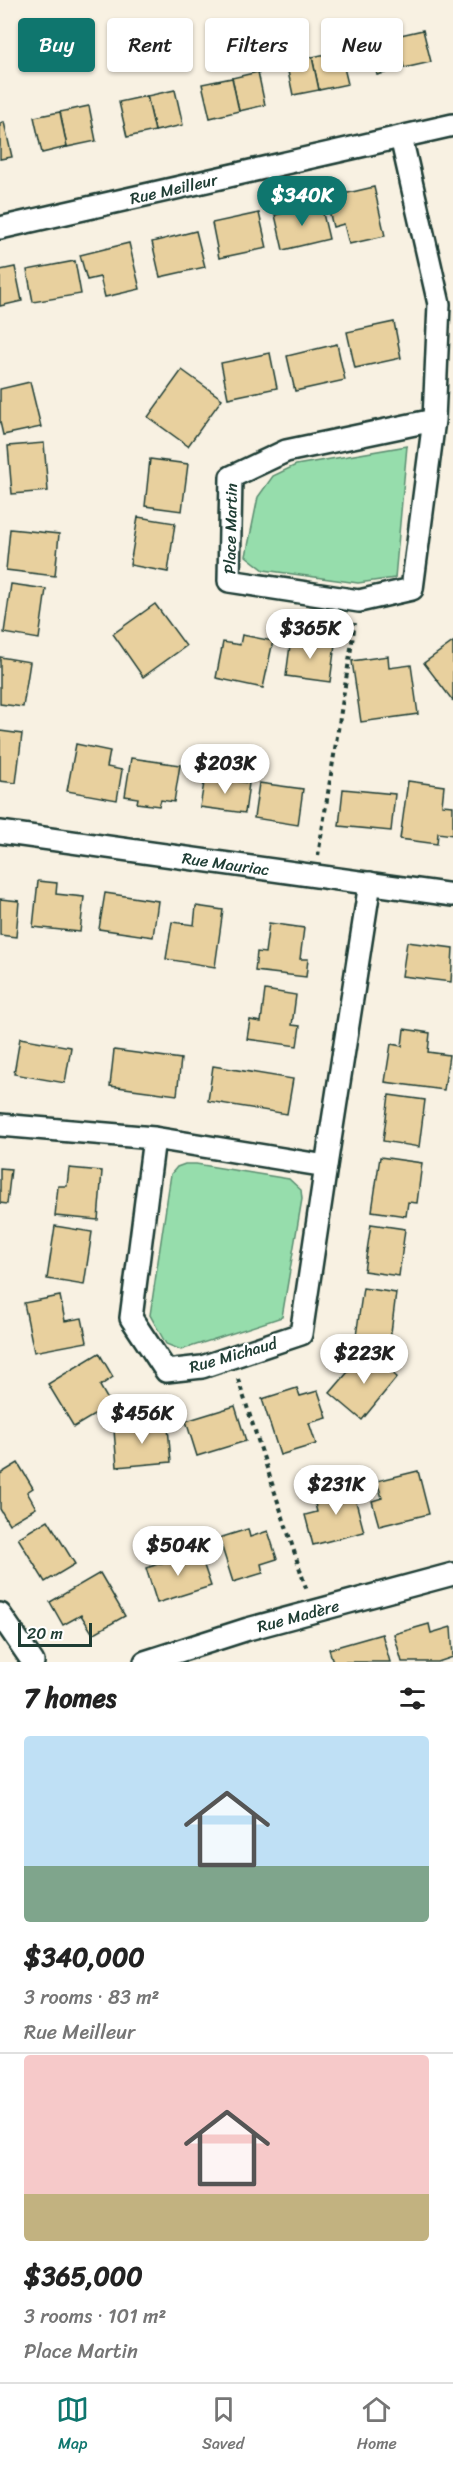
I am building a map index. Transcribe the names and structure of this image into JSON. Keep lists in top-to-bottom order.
{
  "streets": {
    "street": [
      "Rue Meilleur",
      "Place Martin",
      "Rue Mauriac",
      "Rue Michaud",
      "Rue Madère"
    ]
  },
  "crossings": [
    ["Rue Meilleur", "Place Martin"],
    ["Rue Mauriac", "Rue Michaud"]
  ],
  "scale_bar": "20 m",
  "page": {
    "chip": [
      "Buy",
      "Rent",
      "Filters",
      "New"
    ],
    "price": [
      "$340K",
      "$365K",
      "$203K",
      "$223K",
      "$456K",
      "$231K",
      "$504K"
    ],
    "scale": "20 m",
    "heading": "7 homes",
    "list": [
      {
        "name": "$340,000",
        "note": "3 rooms · 83 m² · Rue Meilleur"
      },
      {
        "name": "$365,000",
        "note": "3 rooms · 101 m² · Place Martin"
      }
    ],
    "tabs": ["Map", "Saved", "Home"]
  }
}
